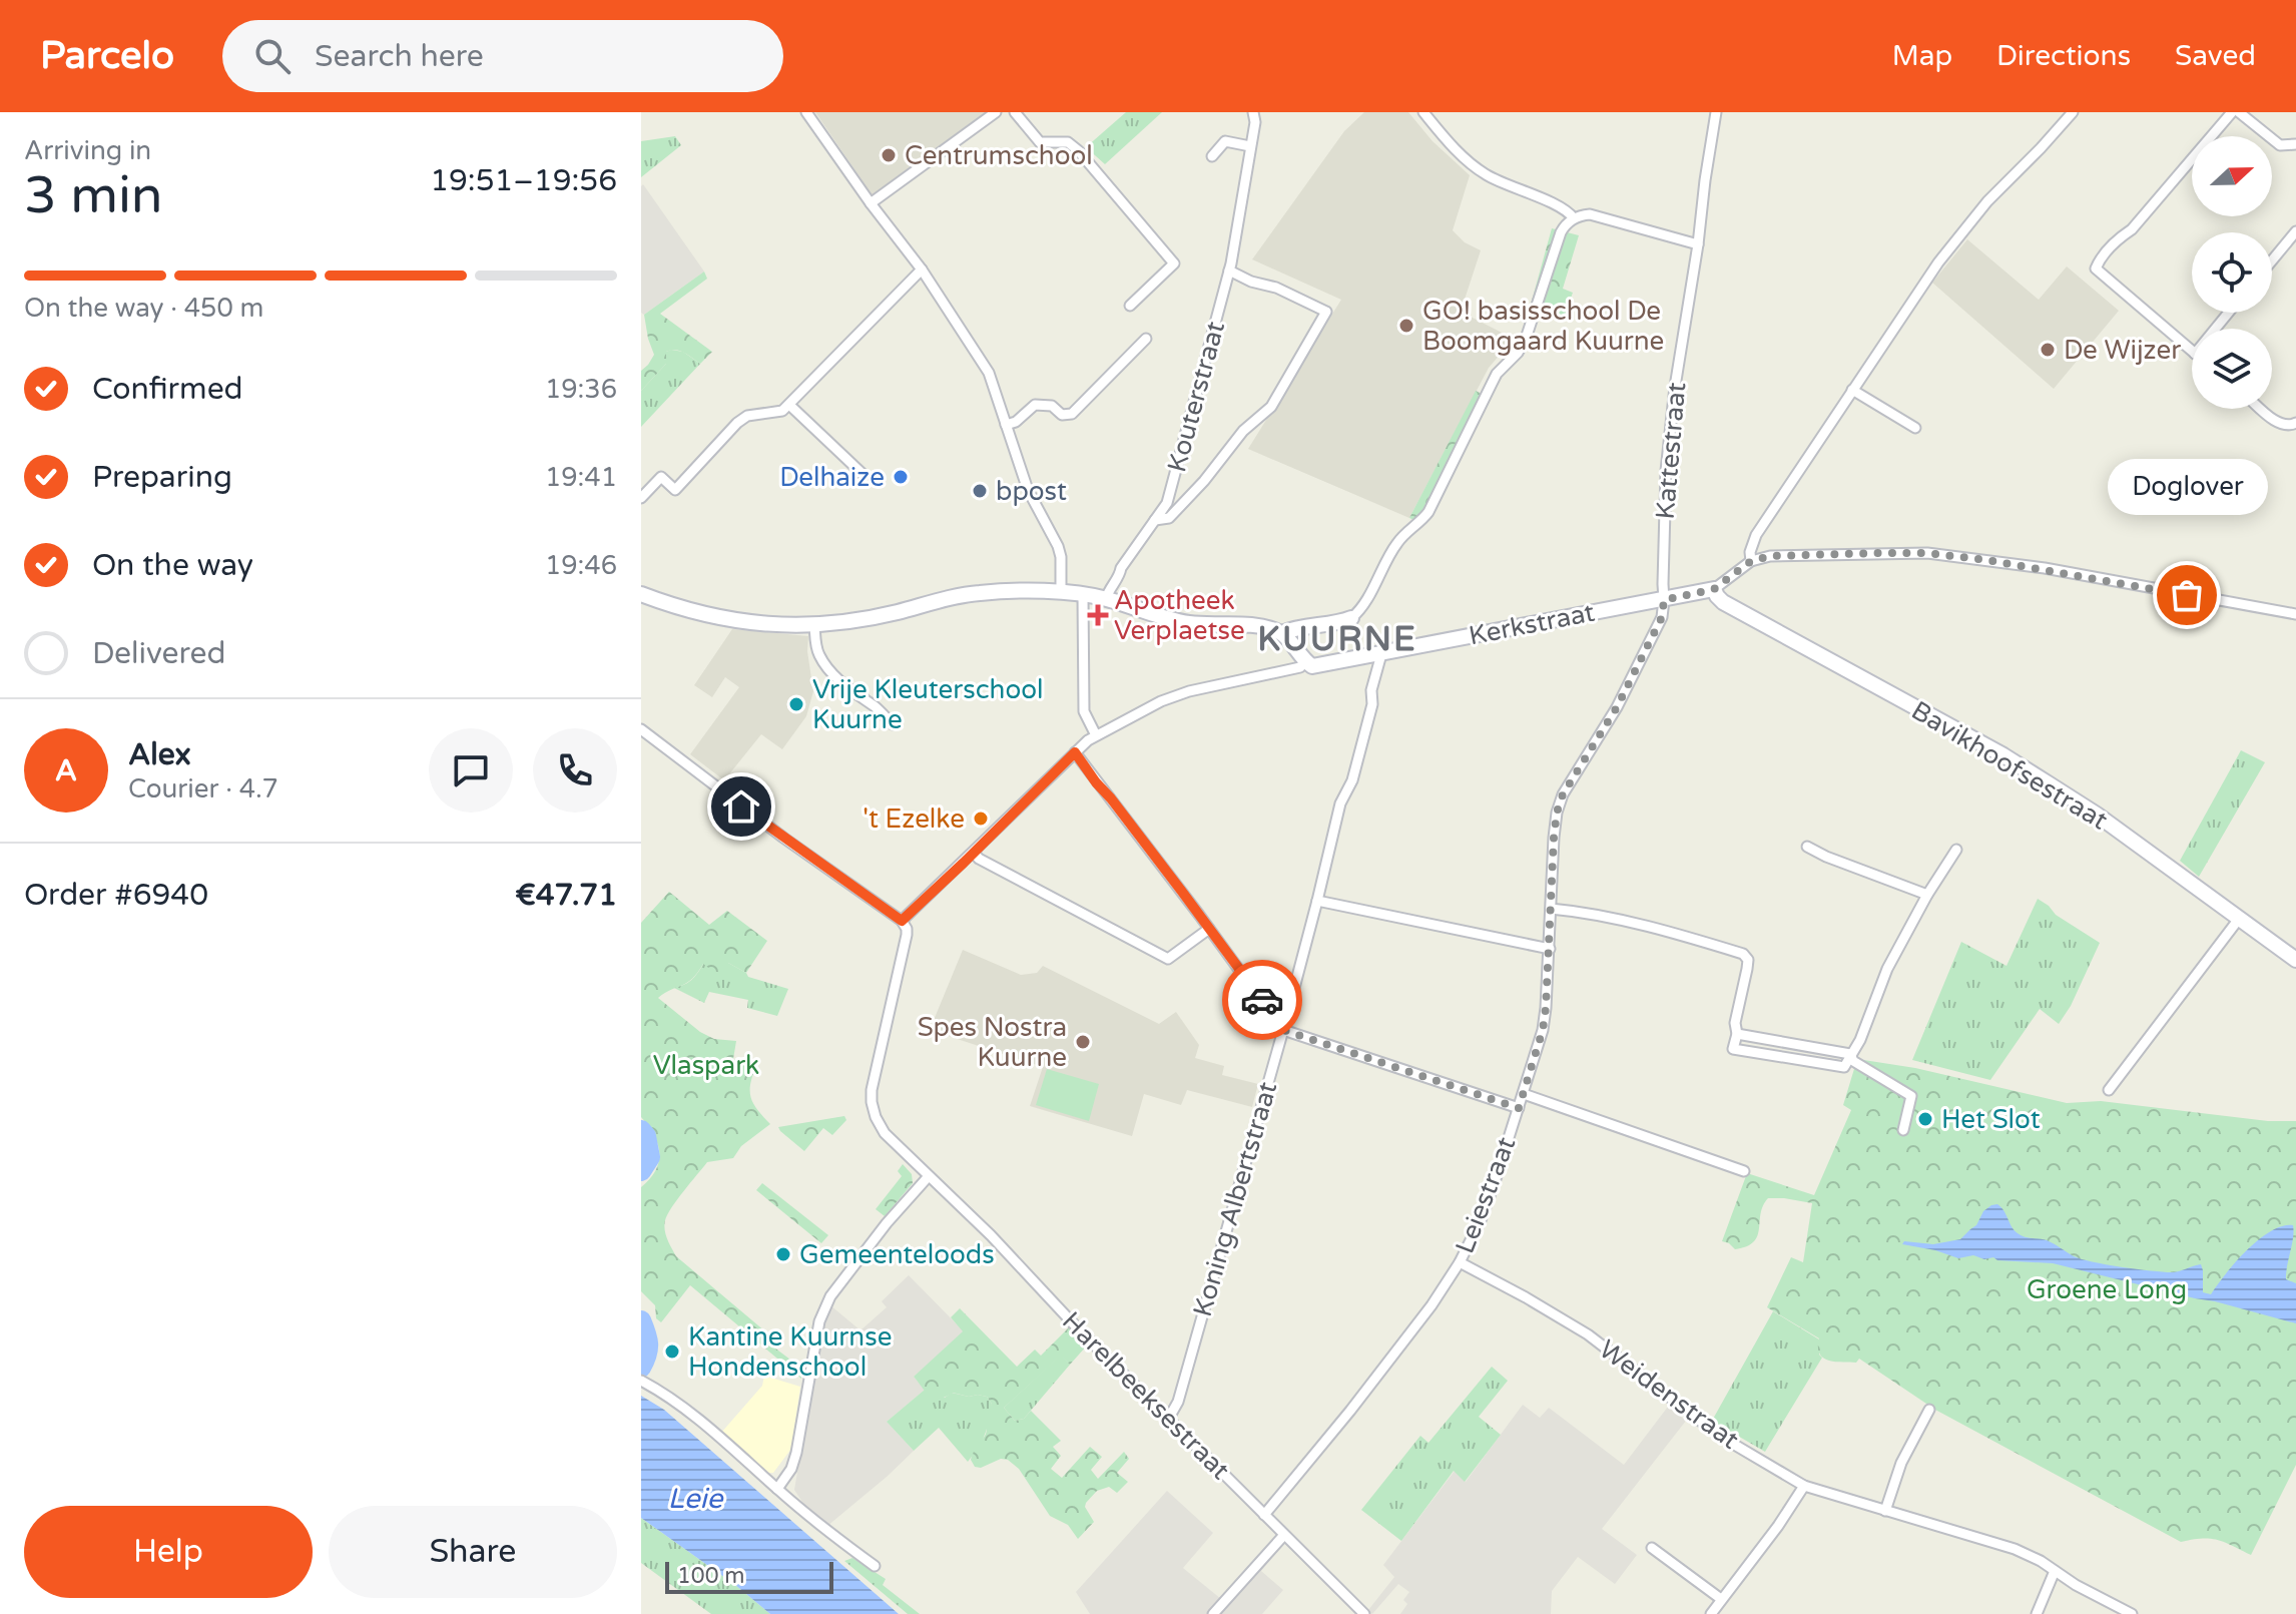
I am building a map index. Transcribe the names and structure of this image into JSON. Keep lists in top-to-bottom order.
{
  "streets": {
    "street": [
      "Kouterstraat",
      "Kattestraat",
      "Kerkstraat",
      "Bavikhoofsestraat",
      "Leiestraat",
      "Koning Albertstraat",
      "Weidenstraat",
      "Harelbeeksestraat"
    ]
  },
  "crossings": [
    ["Kattestraat", "Kerkstraat"],
    ["Kattestraat", "Leiestraat"],
    ["Kerkstraat", "Bavikhoofsestraat"],
    ["Kerkstraat", "Leiestraat"],
    ["Kerkstraat", "Koning Albertstraat"],
    ["Kerkstraat", "Harelbeeksestraat"],
    ["Leiestraat", "Weidenstraat"],
    ["Leiestraat", "Harelbeeksestraat"],
    ["Koning Albertstraat", "Harelbeeksestraat"]
  ],
  "districts": ["KUURNE"],
  "water": ["Leie"],
  "parks": ["Vlaspark", "Groene Long"],
  "places": {
    "other": [
      "Centrumschool",
      "GO! basisschool De Boomgaard Kuurne",
      "De Wijzer",
      "Delhaize",
      "bpost",
      "Doglover",
      "Vrije Kleuterschool Kuurne",
      "'t Ezelke",
      "Spes Nostra Kuurne",
      "Het Slot",
      "Gemeenteloods",
      "Kantine Kuurnse Hondenschool"
    ],
    "health": ["Apotheek Verplaetse"]
  },
  "scale_bar": "100 m",
  "north": "right",
  "page": {
    "header": "Parcelo",
    "search": "Search here",
    "nav": ["Map", "Directions", "Saved"],
    "heading": ["3 min", "Arriving in", "19:51–19:56"],
    "panel": [
      "Alex",
      "Courier · 4.7",
      "Order #6940",
      "€47.71"
    ],
    "bar": "On the way · 450 m",
    "list": [
      ["Confirmed", "19:36"],
      ["Preparing", "19:41"],
      ["On the way", "19:46"],
      "Delivered"
    ],
    "bubble": "Doglover",
    "round": "A",
    "buttons": ["Help", "Share"],
    "scale": "100 m"
  }
}
